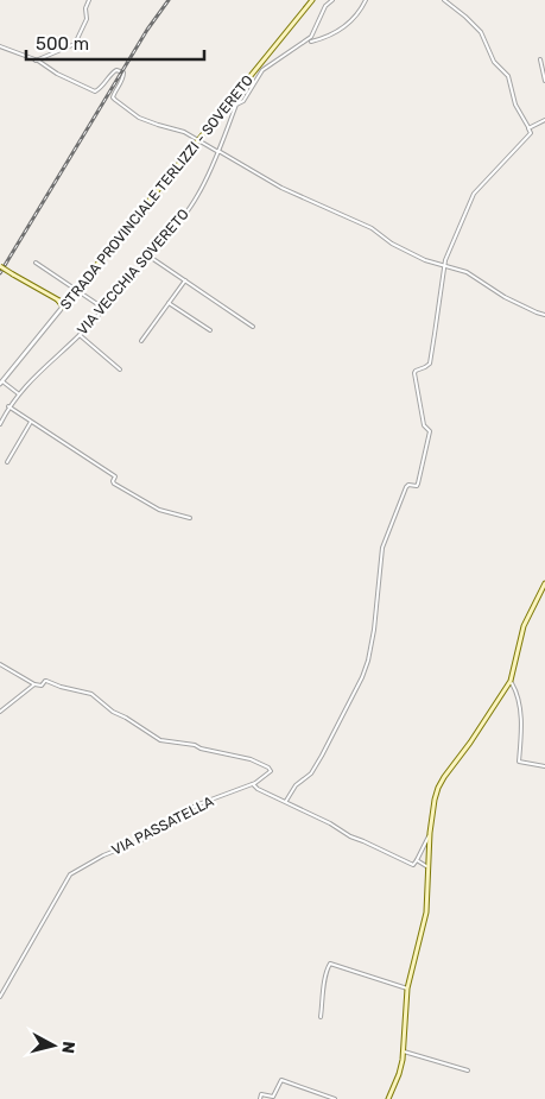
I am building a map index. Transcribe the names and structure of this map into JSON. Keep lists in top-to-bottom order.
{
  "streets": {
    "main road": ["STRADA PROVINCIALE TERLIZZI - SOVERETO"],
    "street": ["VIA VECCHIA SOVERETO", "VIA PASSATELLA"]
  },
  "scale_bar": "500 m",
  "north": "right"
}
